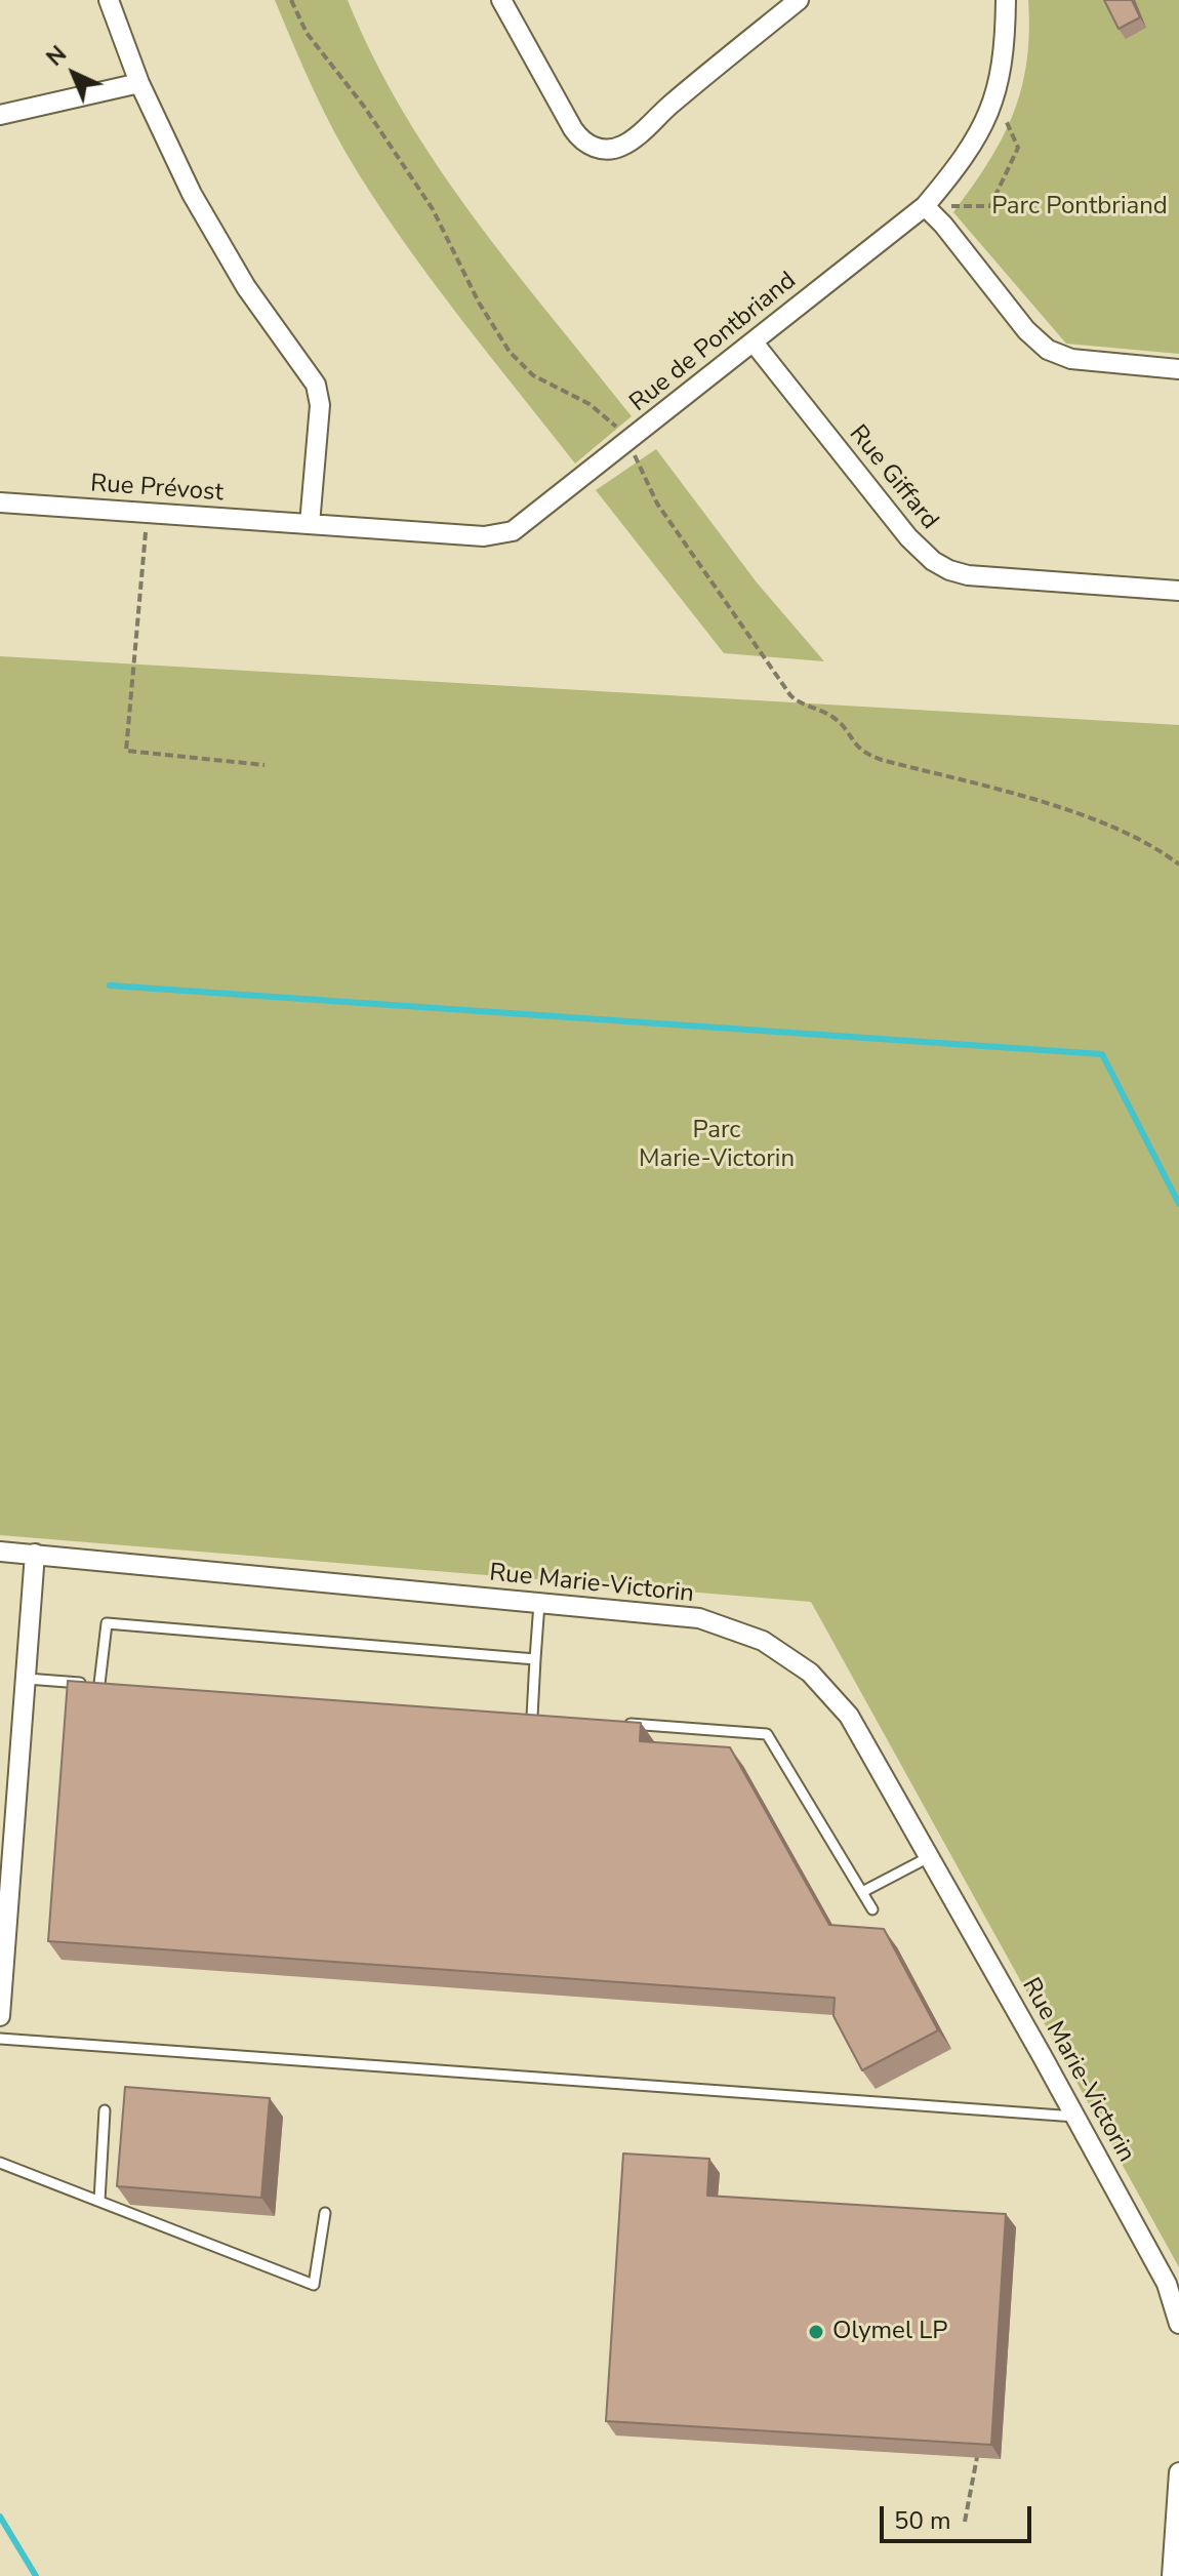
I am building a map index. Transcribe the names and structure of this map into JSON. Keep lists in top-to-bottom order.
{
  "streets": {
    "street": [
      "Rue de Pontbriand",
      "Rue Giffard",
      "Rue Prévost",
      "Rue Marie-Victorin"
    ]
  },
  "crossings": [
    ["Rue de Pontbriand", "Rue Giffard"],
    ["Rue de Pontbriand", "Rue Prévost"]
  ],
  "parks": ["Parc Pontbriand", "Parc Marie-Victorin"],
  "places": ["Olymel LP"],
  "scale_bar": "50 m",
  "north": "top left"
}
